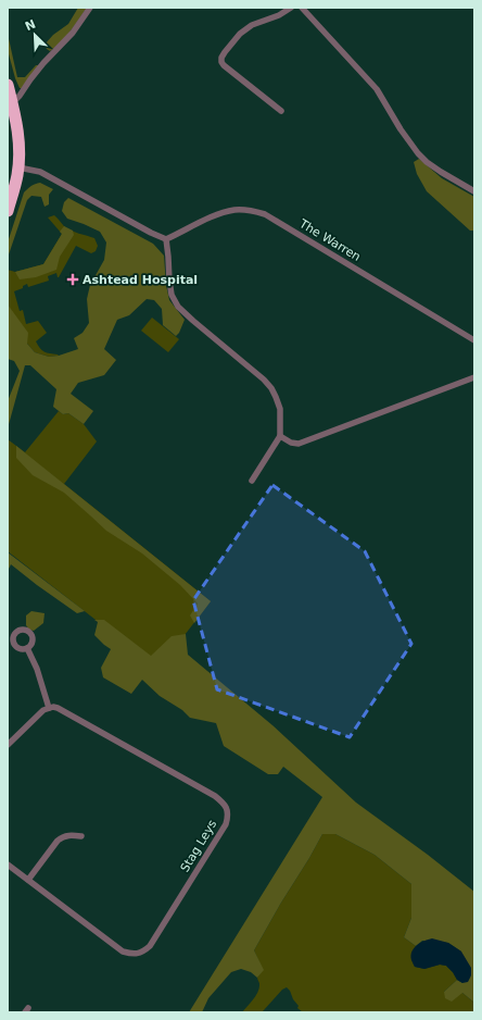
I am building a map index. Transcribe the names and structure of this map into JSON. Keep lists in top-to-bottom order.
{
  "streets": {
    "street": ["The Warren", "Stag Leys"]
  },
  "places": {
    "health": ["Ashtead Hospital"]
  },
  "north": "top left"
}
